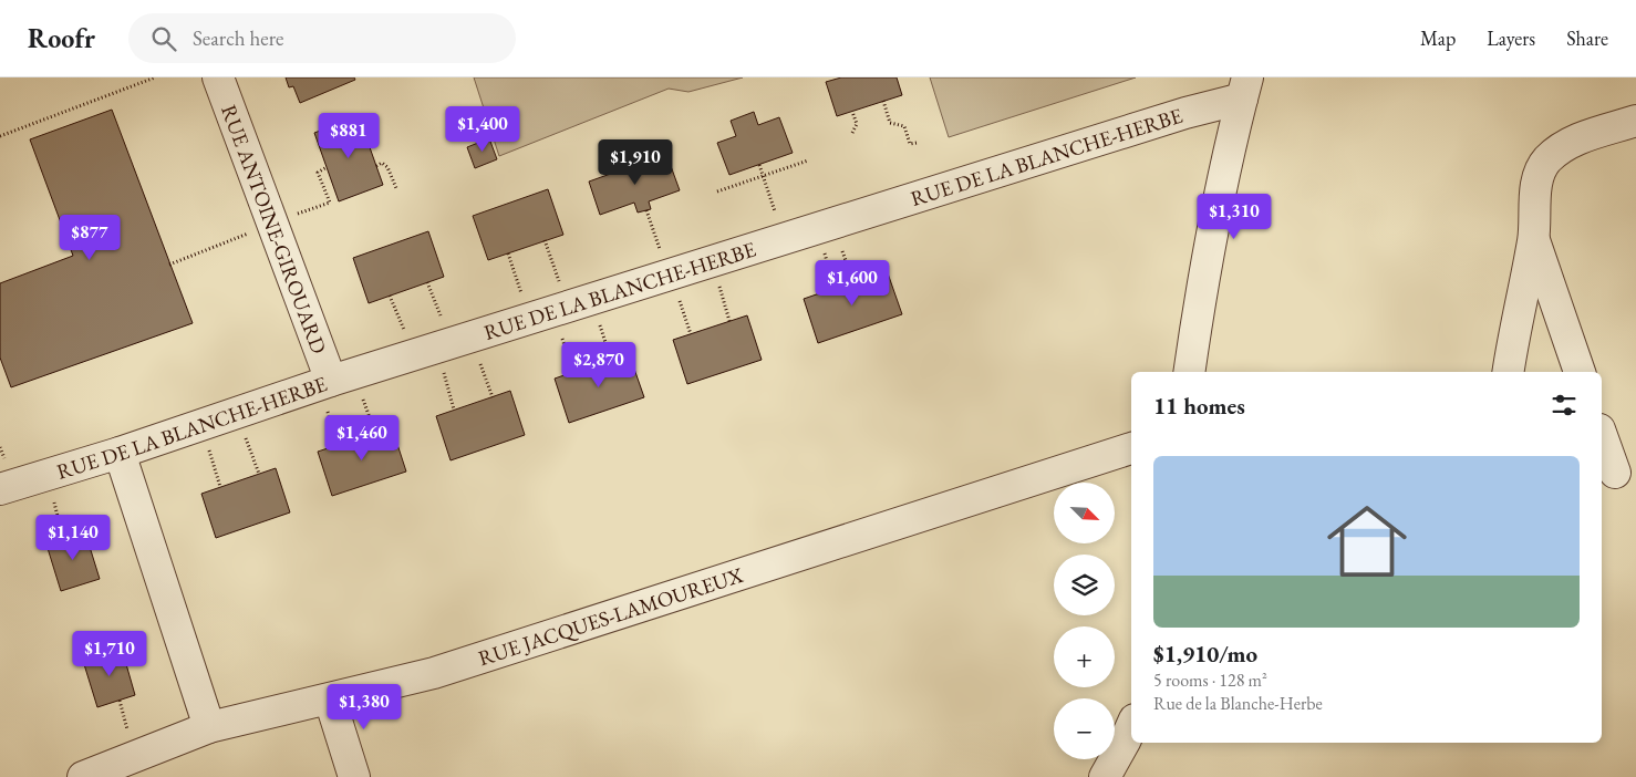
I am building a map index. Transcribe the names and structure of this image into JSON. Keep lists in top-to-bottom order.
{
  "streets": {
    "street": ["RUE DE LA BLANCHE-HERBE", "RUE ANTOINE-GIROUARD", "RUE JACQUES-LAMOUREUX"]
  },
  "crossings": [
    ["RUE DE LA BLANCHE-HERBE", "RUE ANTOINE-GIROUARD"]
  ],
  "north": "bottom right",
  "page": {
    "header": "Roofr",
    "search": "Search here",
    "nav": ["Map", "Layers", "Share"],
    "price": [
      "$1,400",
      "$881",
      "$1,910",
      "$1,310",
      "$877",
      "$1,600",
      "$2,870",
      "$1,460",
      "$1,140",
      "$1,710",
      "$1,380"
    ],
    "heading": "11 homes",
    "list": [
      {
        "name": "$1,910/mo",
        "note": "5 rooms · 128 m² · Rue de la Blanche-Herbe"
      }
    ],
    "map_buttons": ["+", "−"]
  }
}
